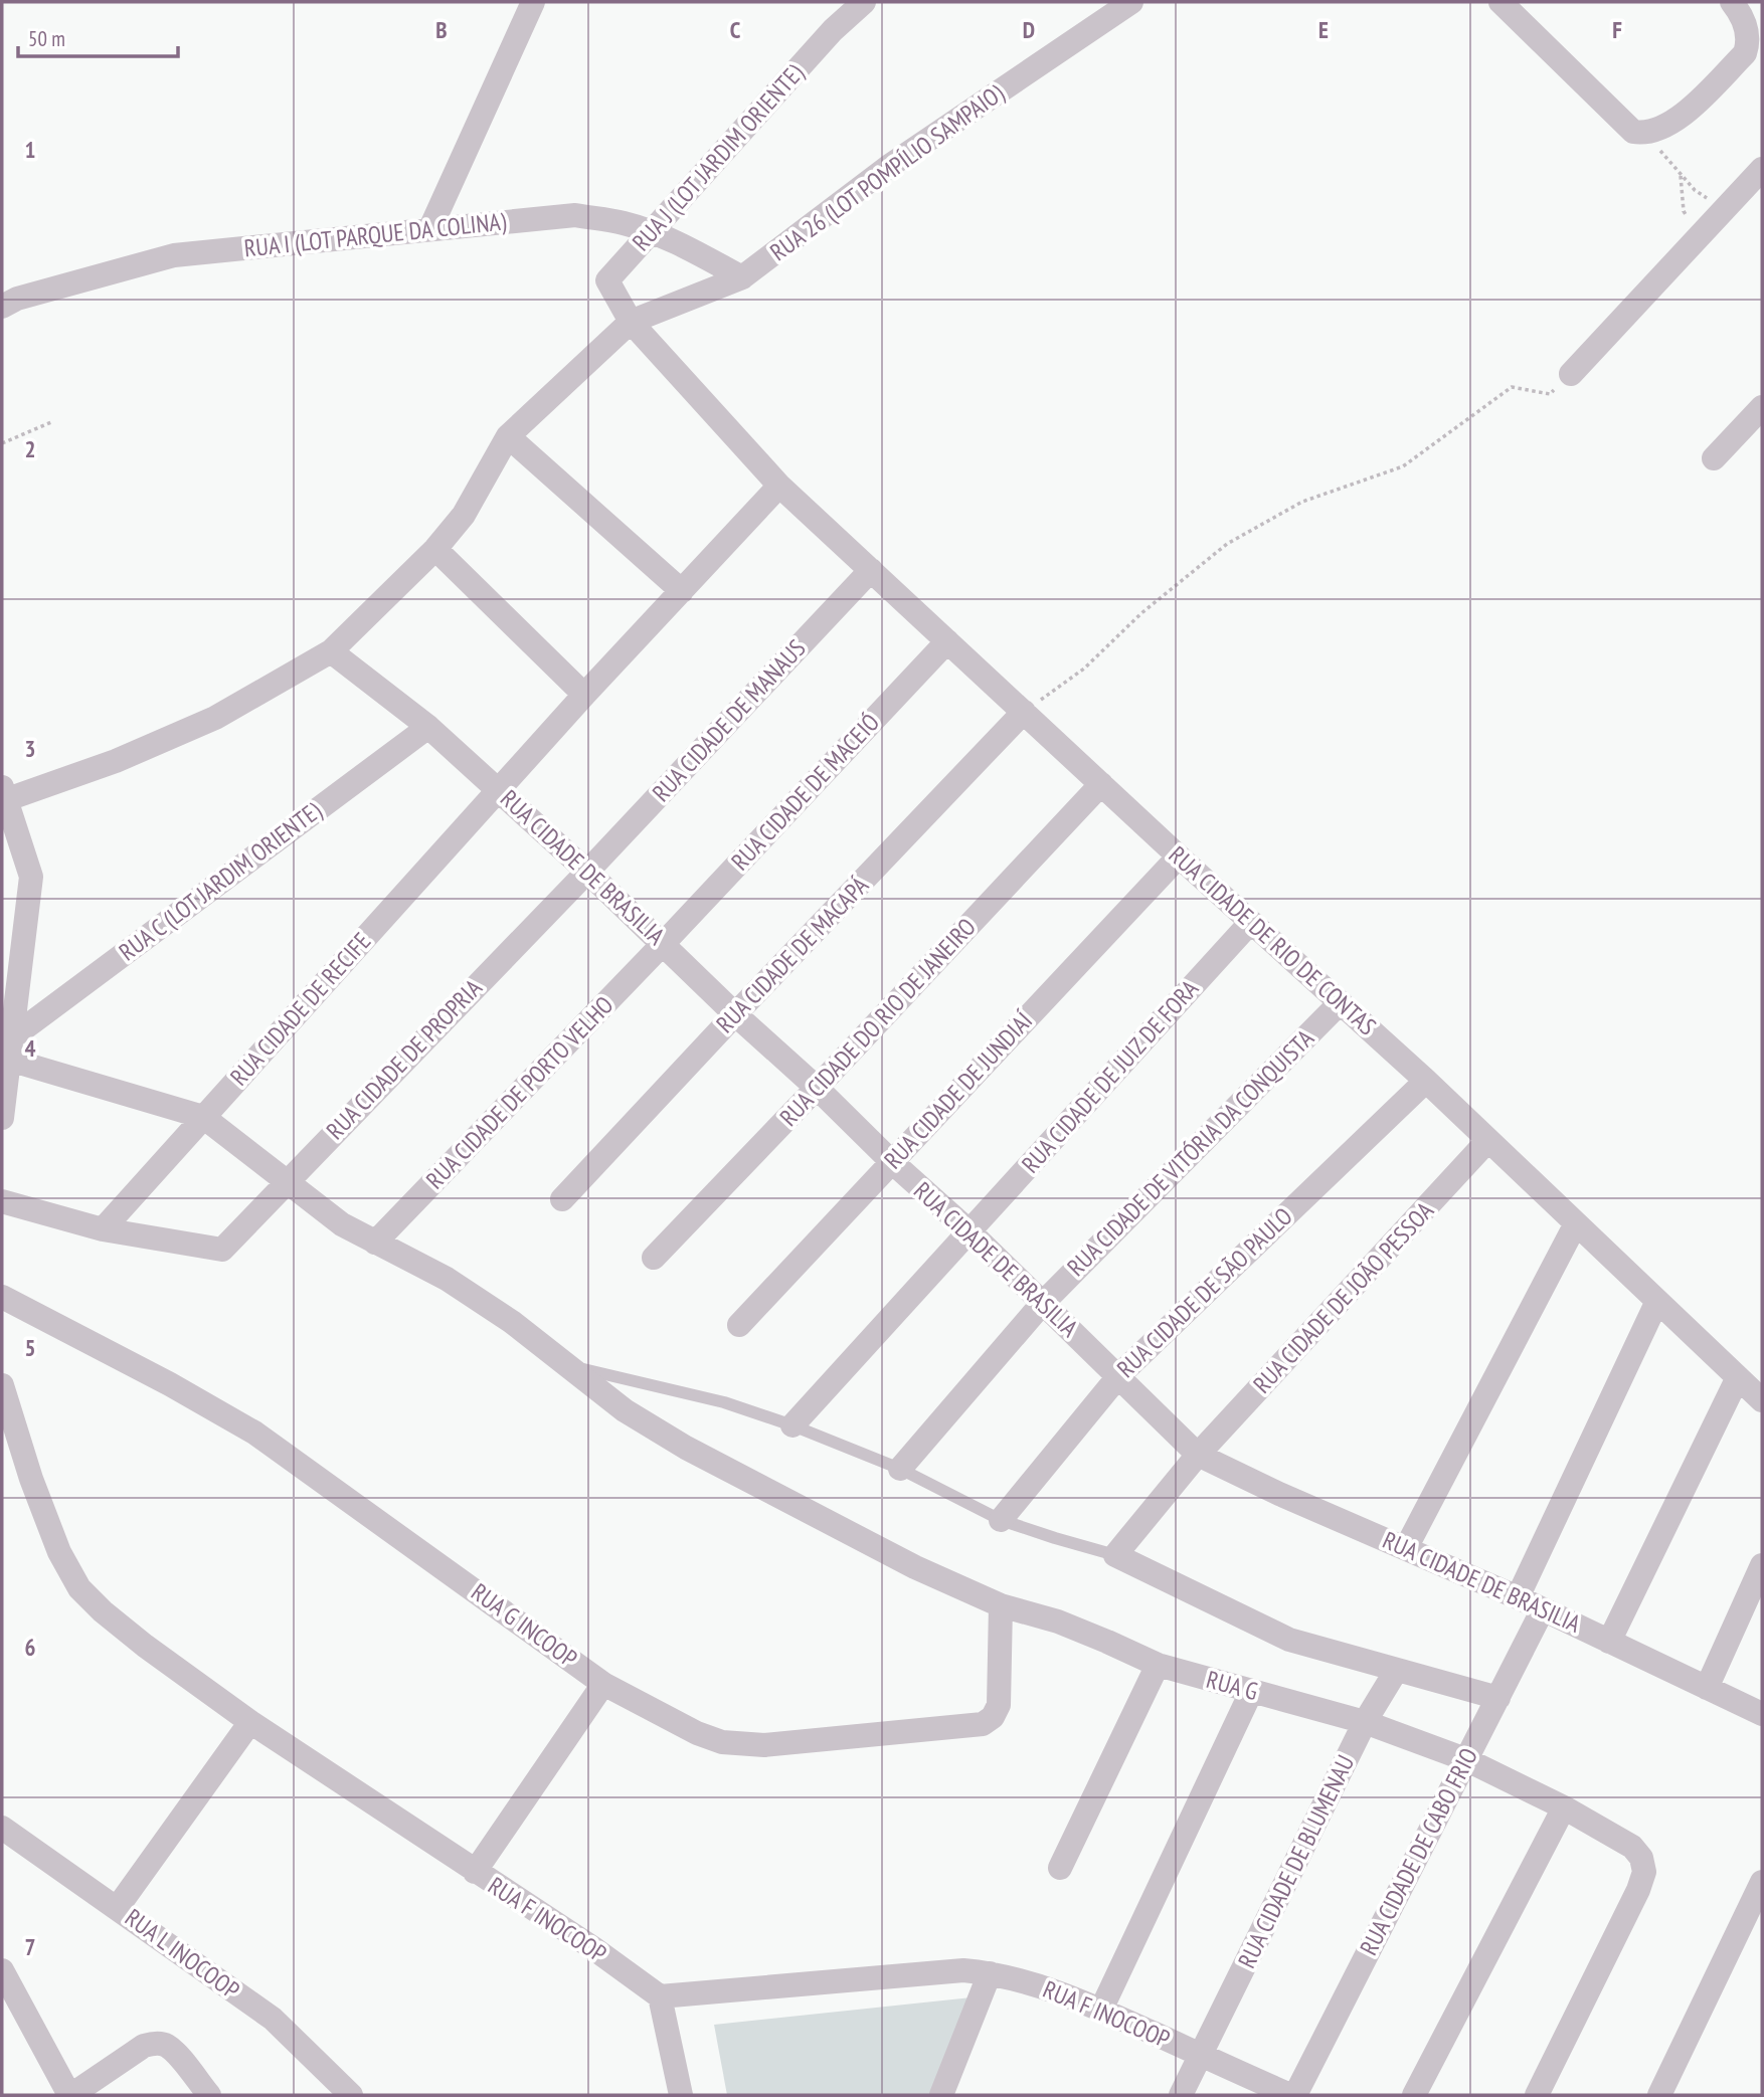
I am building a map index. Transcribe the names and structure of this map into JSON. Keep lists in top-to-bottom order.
{
  "streets": {
    "street": [
      "RUA J (LOT JARDIM ORIENTE)",
      "RUA 26 (LOT POMPÍLIO SAMPAIO)",
      "RUA I (LOT PARQUE DA COLINA)",
      "RUA CIDADE DE MANAUS",
      "RUA CIDADE DE MACEIÓ",
      "RUA CIDADE DE BRASILIA",
      "RUA C (LOT JARDIM ORIENTE)",
      "RUA CIDADE DE RIO DE CONTAS",
      "RUA CIDADE DE MACAPÁ",
      "RUA CIDADE DE RECIFE",
      "RUA CIDADE DO RIO DE JANEIRO",
      "RUA CIDADE DE PROPRIA",
      "RUA CIDADE DE JUIZ DE FORA",
      "RUA CIDADE DE JUNDIAÍ",
      "RUA CIDADE DE PORTO VELHO",
      "RUA CIDADE DE VITÓRIA DA CONQUISTA",
      "RUA CIDADE DE SÃO PAULO",
      "RUA CIDADE DE JOÃO PESSOA",
      "RUA G INCOOP",
      "RUA G",
      "RUA CIDADE DE CABO FRIO",
      "RUA CIDADE DE BLUMENAU",
      "RUA F INOCOOP",
      "RUA L INOCOOP"
    ]
  },
  "crossings": [
    ["RUA J (LOT JARDIM ORIENTE)", "RUA 26 (LOT POMPÍLIO SAMPAIO)"],
    ["RUA J (LOT JARDIM ORIENTE)", "RUA I (LOT PARQUE DA COLINA)"],
    ["RUA J (LOT JARDIM ORIENTE)", "RUA CIDADE DE RIO DE CONTAS"],
    ["RUA 26 (LOT POMPÍLIO SAMPAIO)", "RUA I (LOT PARQUE DA COLINA)"],
    ["RUA 26 (LOT POMPÍLIO SAMPAIO)", "RUA CIDADE DE RIO DE CONTAS"],
    ["RUA CIDADE DE MANAUS", "RUA CIDADE DE BRASILIA"],
    ["RUA CIDADE DE MANAUS", "RUA CIDADE DE RIO DE CONTAS"],
    ["RUA CIDADE DE MANAUS", "RUA CIDADE DE PROPRIA"],
    ["RUA CIDADE DE MACEIÓ", "RUA CIDADE DE BRASILIA"],
    ["RUA CIDADE DE MACEIÓ", "RUA CIDADE DE RIO DE CONTAS"],
    ["RUA CIDADE DE MACEIÓ", "RUA CIDADE DE PORTO VELHO"],
    ["RUA CIDADE DE BRASILIA", "RUA C (LOT JARDIM ORIENTE)"],
    ["RUA CIDADE DE BRASILIA", "RUA CIDADE DE MACAPÁ"],
    ["RUA CIDADE DE BRASILIA", "RUA CIDADE DE RECIFE"],
    ["RUA CIDADE DE BRASILIA", "RUA CIDADE DO RIO DE JANEIRO"],
    ["RUA CIDADE DE BRASILIA", "RUA CIDADE DE PROPRIA"],
    ["RUA CIDADE DE BRASILIA", "RUA CIDADE DE JUIZ DE FORA"],
    ["RUA CIDADE DE BRASILIA", "RUA CIDADE DE JUNDIAÍ"],
    ["RUA CIDADE DE BRASILIA", "RUA CIDADE DE PORTO VELHO"],
    ["RUA CIDADE DE BRASILIA", "RUA CIDADE DE VITÓRIA DA CONQUISTA"],
    ["RUA CIDADE DE BRASILIA", "RUA CIDADE DE SÃO PAULO"],
    ["RUA CIDADE DE BRASILIA", "RUA CIDADE DE JOÃO PESSOA"],
    ["RUA CIDADE DE BRASILIA", "RUA CIDADE DE CABO FRIO"],
    ["RUA CIDADE DE RIO DE CONTAS", "RUA CIDADE DE MACAPÁ"],
    ["RUA CIDADE DE RIO DE CONTAS", "RUA CIDADE DE RECIFE"],
    ["RUA CIDADE DE RIO DE CONTAS", "RUA CIDADE DO RIO DE JANEIRO"],
    ["RUA CIDADE DE RIO DE CONTAS", "RUA CIDADE DE JUIZ DE FORA"],
    ["RUA CIDADE DE RIO DE CONTAS", "RUA CIDADE DE JUNDIAÍ"],
    ["RUA CIDADE DE RIO DE CONTAS", "RUA CIDADE DE VITÓRIA DA CONQUISTA"],
    ["RUA CIDADE DE RIO DE CONTAS", "RUA CIDADE DE SÃO PAULO"],
    ["RUA CIDADE DE RIO DE CONTAS", "RUA CIDADE DE JOÃO PESSOA"],
    ["RUA CIDADE DE RECIFE", "RUA CIDADE DE PROPRIA"],
    ["RUA CIDADE DE RECIFE", "RUA G"],
    ["RUA CIDADE DE PROPRIA", "RUA G"],
    ["RUA CIDADE DE PORTO VELHO", "RUA G"],
    ["RUA G INCOOP", "RUA G"],
    ["RUA G", "RUA CIDADE DE CABO FRIO"],
    ["RUA G", "RUA CIDADE DE BLUMENAU"],
    ["RUA CIDADE DE CABO FRIO", "RUA F INOCOOP"],
    ["RUA CIDADE DE BLUMENAU", "RUA F INOCOOP"]
  ],
  "scale_bar": "50 m",
  "grid": {
    "columns": [
      "B",
      "C",
      "D",
      "E",
      "F"
    ],
    "rows": [
      "1",
      "2",
      "3",
      "4",
      "5",
      "6",
      "7"
    ]
  }
}
